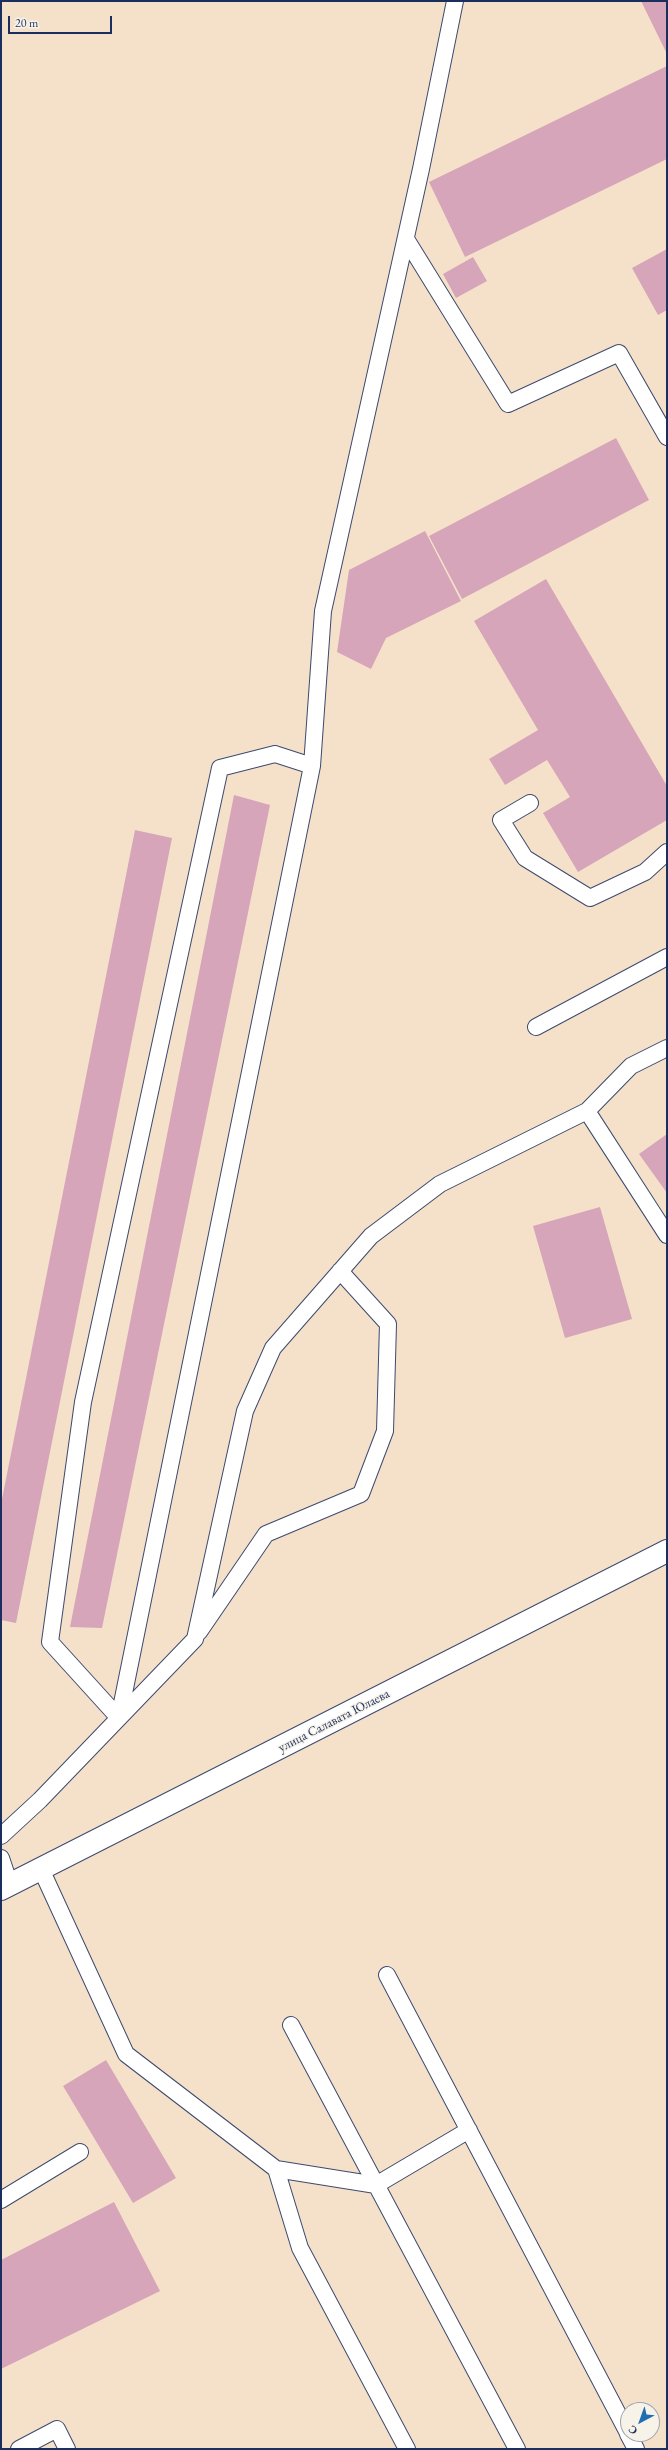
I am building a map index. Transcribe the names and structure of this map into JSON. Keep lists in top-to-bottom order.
{
  "streets": {
    "street": ["улица Салавата Юлаева"]
  },
  "scale_bar": "20 m",
  "north": "bottom left"
}
